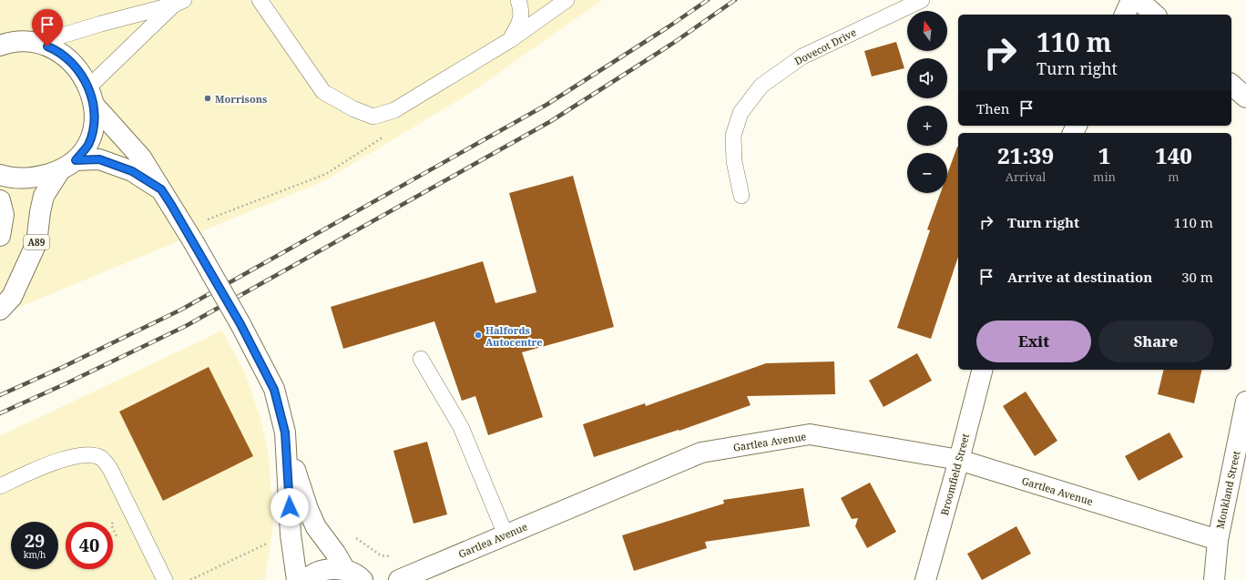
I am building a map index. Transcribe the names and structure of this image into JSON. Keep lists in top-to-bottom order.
{
  "streets": {
    "street": [
      "A89",
      "Gartlea Avenue",
      "Broomfield Street",
      "Monkland Street"
    ],
    "lane": ["Dovecot Drive"]
  },
  "crossings": [
    ["Gartlea Avenue", "Broomfield Street"],
    ["Gartlea Avenue", "Monkland Street"]
  ],
  "places": ["Morrisons", "Halfords Autocentre"],
  "north": "top",
  "page": {
    "map_buttons": ["+", "−"],
    "turn": ["110 m", "Turn right"],
    "then": "Then",
    "eta": [
      "21:39",
      "Arrival",
      "1",
      "min",
      "140",
      "m"
    ],
    "list": [
      {
        "name": "Turn right",
        "value": "110 m"
      },
      {
        "name": "Arrive at destination",
        "value": "30 m"
      }
    ],
    "buttons": ["Exit", "Share"],
    "speed": "29 km/h",
    "limit": "40"
  }
}
